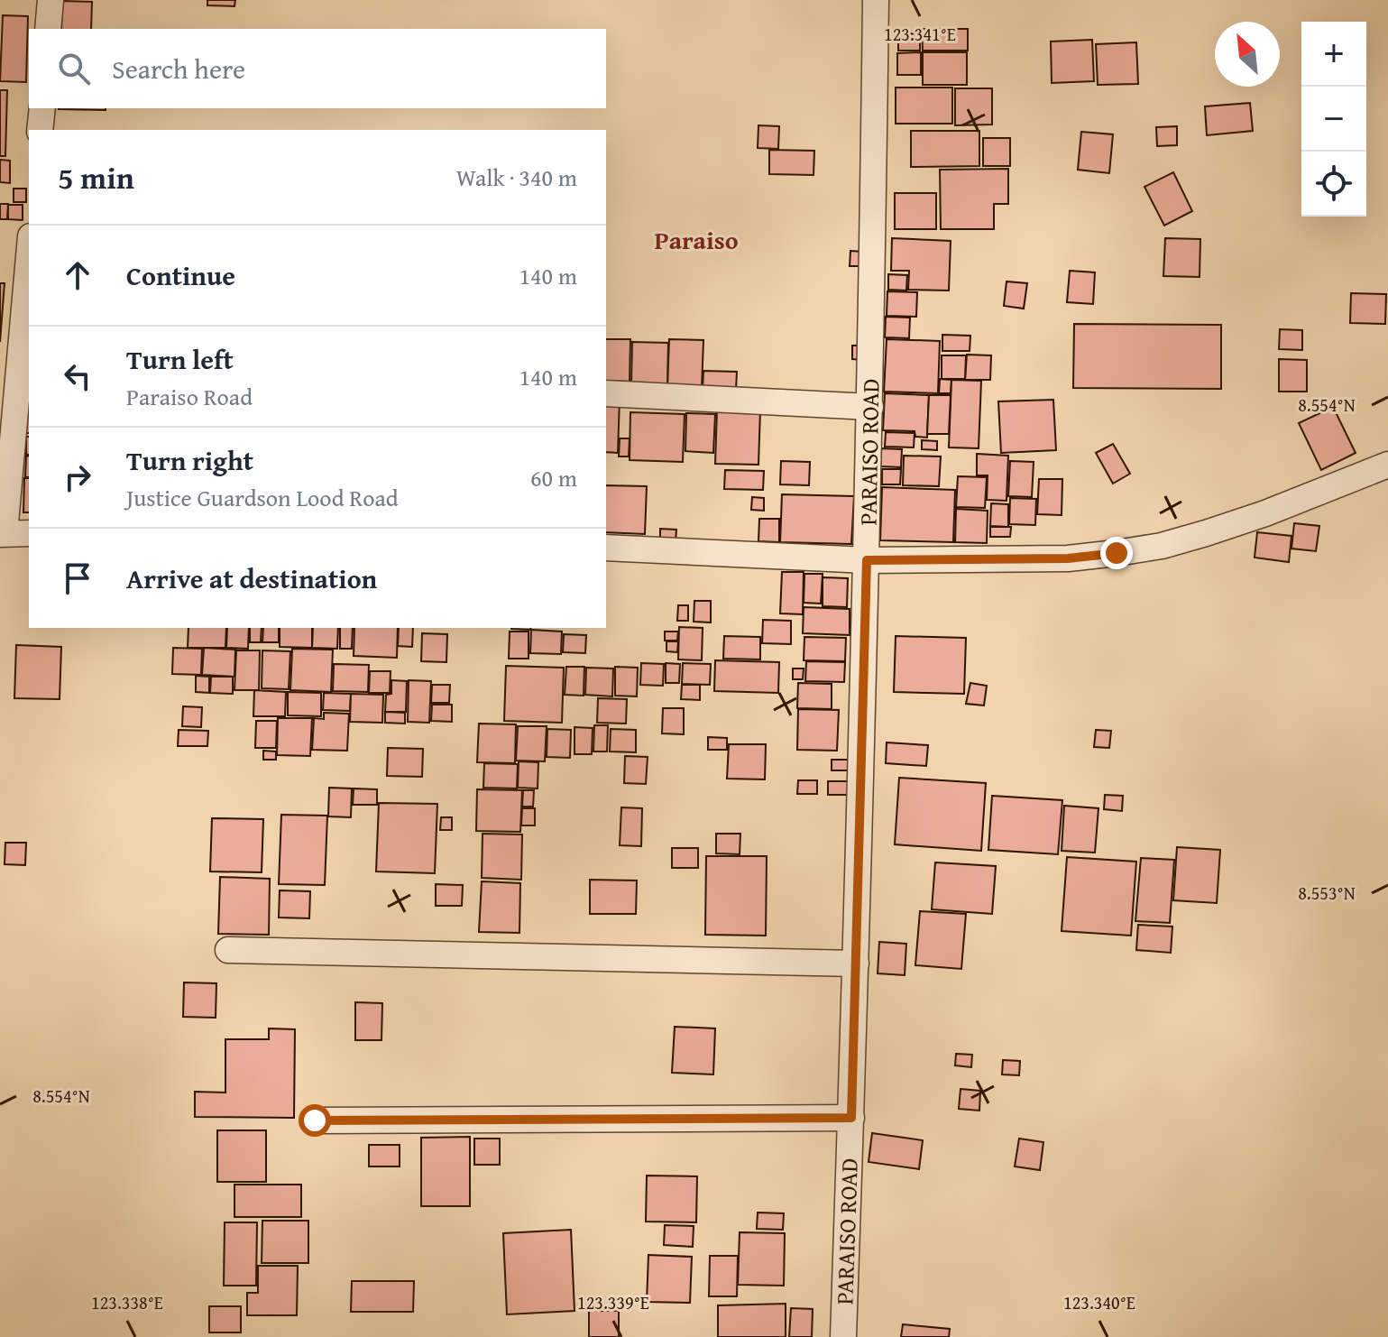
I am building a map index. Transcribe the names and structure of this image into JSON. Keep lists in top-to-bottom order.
{
  "streets": {
    "street": ["PARAISO ROAD"]
  },
  "districts": ["Paraiso"],
  "north": "top left",
  "page": {
    "map_buttons": ["+", "−"],
    "search": "Search here",
    "heading": ["5 min", "Walk · 340 m"],
    "list": [
      ["Continue", "140 m"],
      ["Turn left", "Paraiso Road", "140 m"],
      ["Turn right", "Justice Guardson Lood Road", "60 m"],
      "Arrive at destination"
    ]
  },
  "coordinates": [
    "123.341°E",
    "8.554°N",
    "8.553°N",
    "123.338°E",
    "123.339°E",
    "123.340°E"
  ]
}
